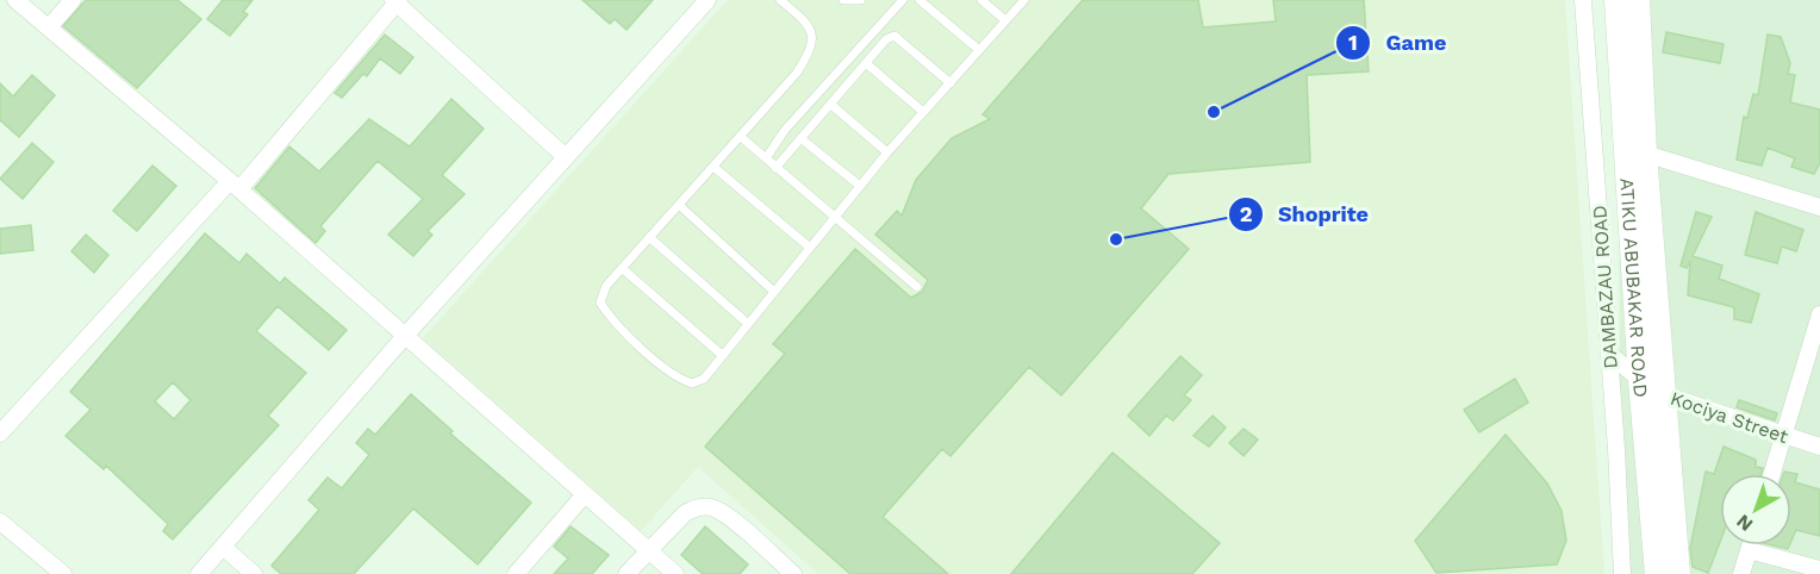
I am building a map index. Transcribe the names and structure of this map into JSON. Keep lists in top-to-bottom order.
{
  "streets": {
    "street": ["DAMBAZAU ROAD", "ATIKU ABUBAKAR ROAD", "Kociya Street"]
  },
  "crossings": [
    ["DAMBAZAU ROAD", "Kociya Street"],
    ["ATIKU ABUBAKAR ROAD", "Kociya Street"]
  ],
  "places": ["Game", "Shoprite"],
  "north": "bottom left"
}
